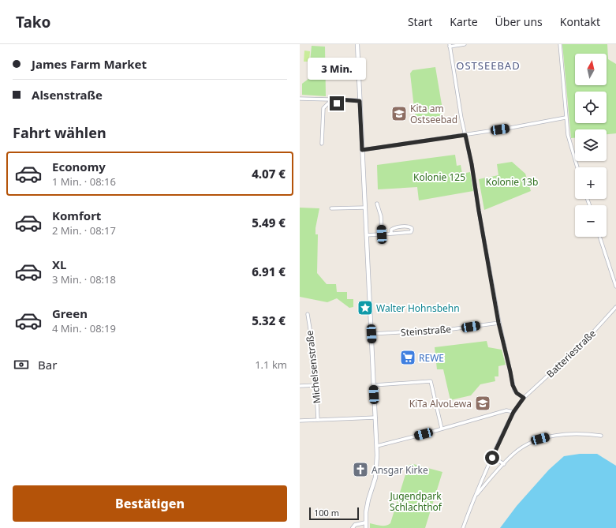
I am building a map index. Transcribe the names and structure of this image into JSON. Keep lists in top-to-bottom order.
{
  "streets": {
    "street": ["Steinstraße", "Batteriestraße", "Michelsenstraße"]
  },
  "districts": ["OSTSEEBAD"],
  "parks": ["Kolonie 125", "Kolonie 13b", "Jugendpark Schlachthof"],
  "places": {
    "school or university": ["Kita am Ostseebad", "KiTa AlvoLewa"],
    "place": ["Walter Hohnsbehn"],
    "supermarket": ["REWE"],
    "church": ["Ansgar Kirke"]
  },
  "scale_bar": "100 m",
  "north": "top",
  "page": {
    "header": "Tako",
    "nav": [
      "Start",
      "Karte",
      "Über uns",
      "Kontakt"
    ],
    "banner": ["James Farm Market", "Alsenstraße"],
    "map_buttons": ["+", "−"],
    "bubble": "3 Min.",
    "heading": "Fahrt wählen",
    "list": [
      {
        "name": "Economy",
        "note": "1 Min. · 08:16",
        "value": "4.07 €"
      },
      {
        "name": "Komfort",
        "note": "2 Min. · 08:17",
        "value": "5.49 €"
      },
      {
        "name": "XL",
        "note": "3 Min. · 08:18",
        "value": "6.91 €"
      },
      {
        "name": "Green",
        "note": "4 Min. · 08:19",
        "value": "5.32 €"
      }
    ],
    "pay": ["Bar", "1.1 km"],
    "buttons": "Bestätigen",
    "scale": "100 m"
  }
}
